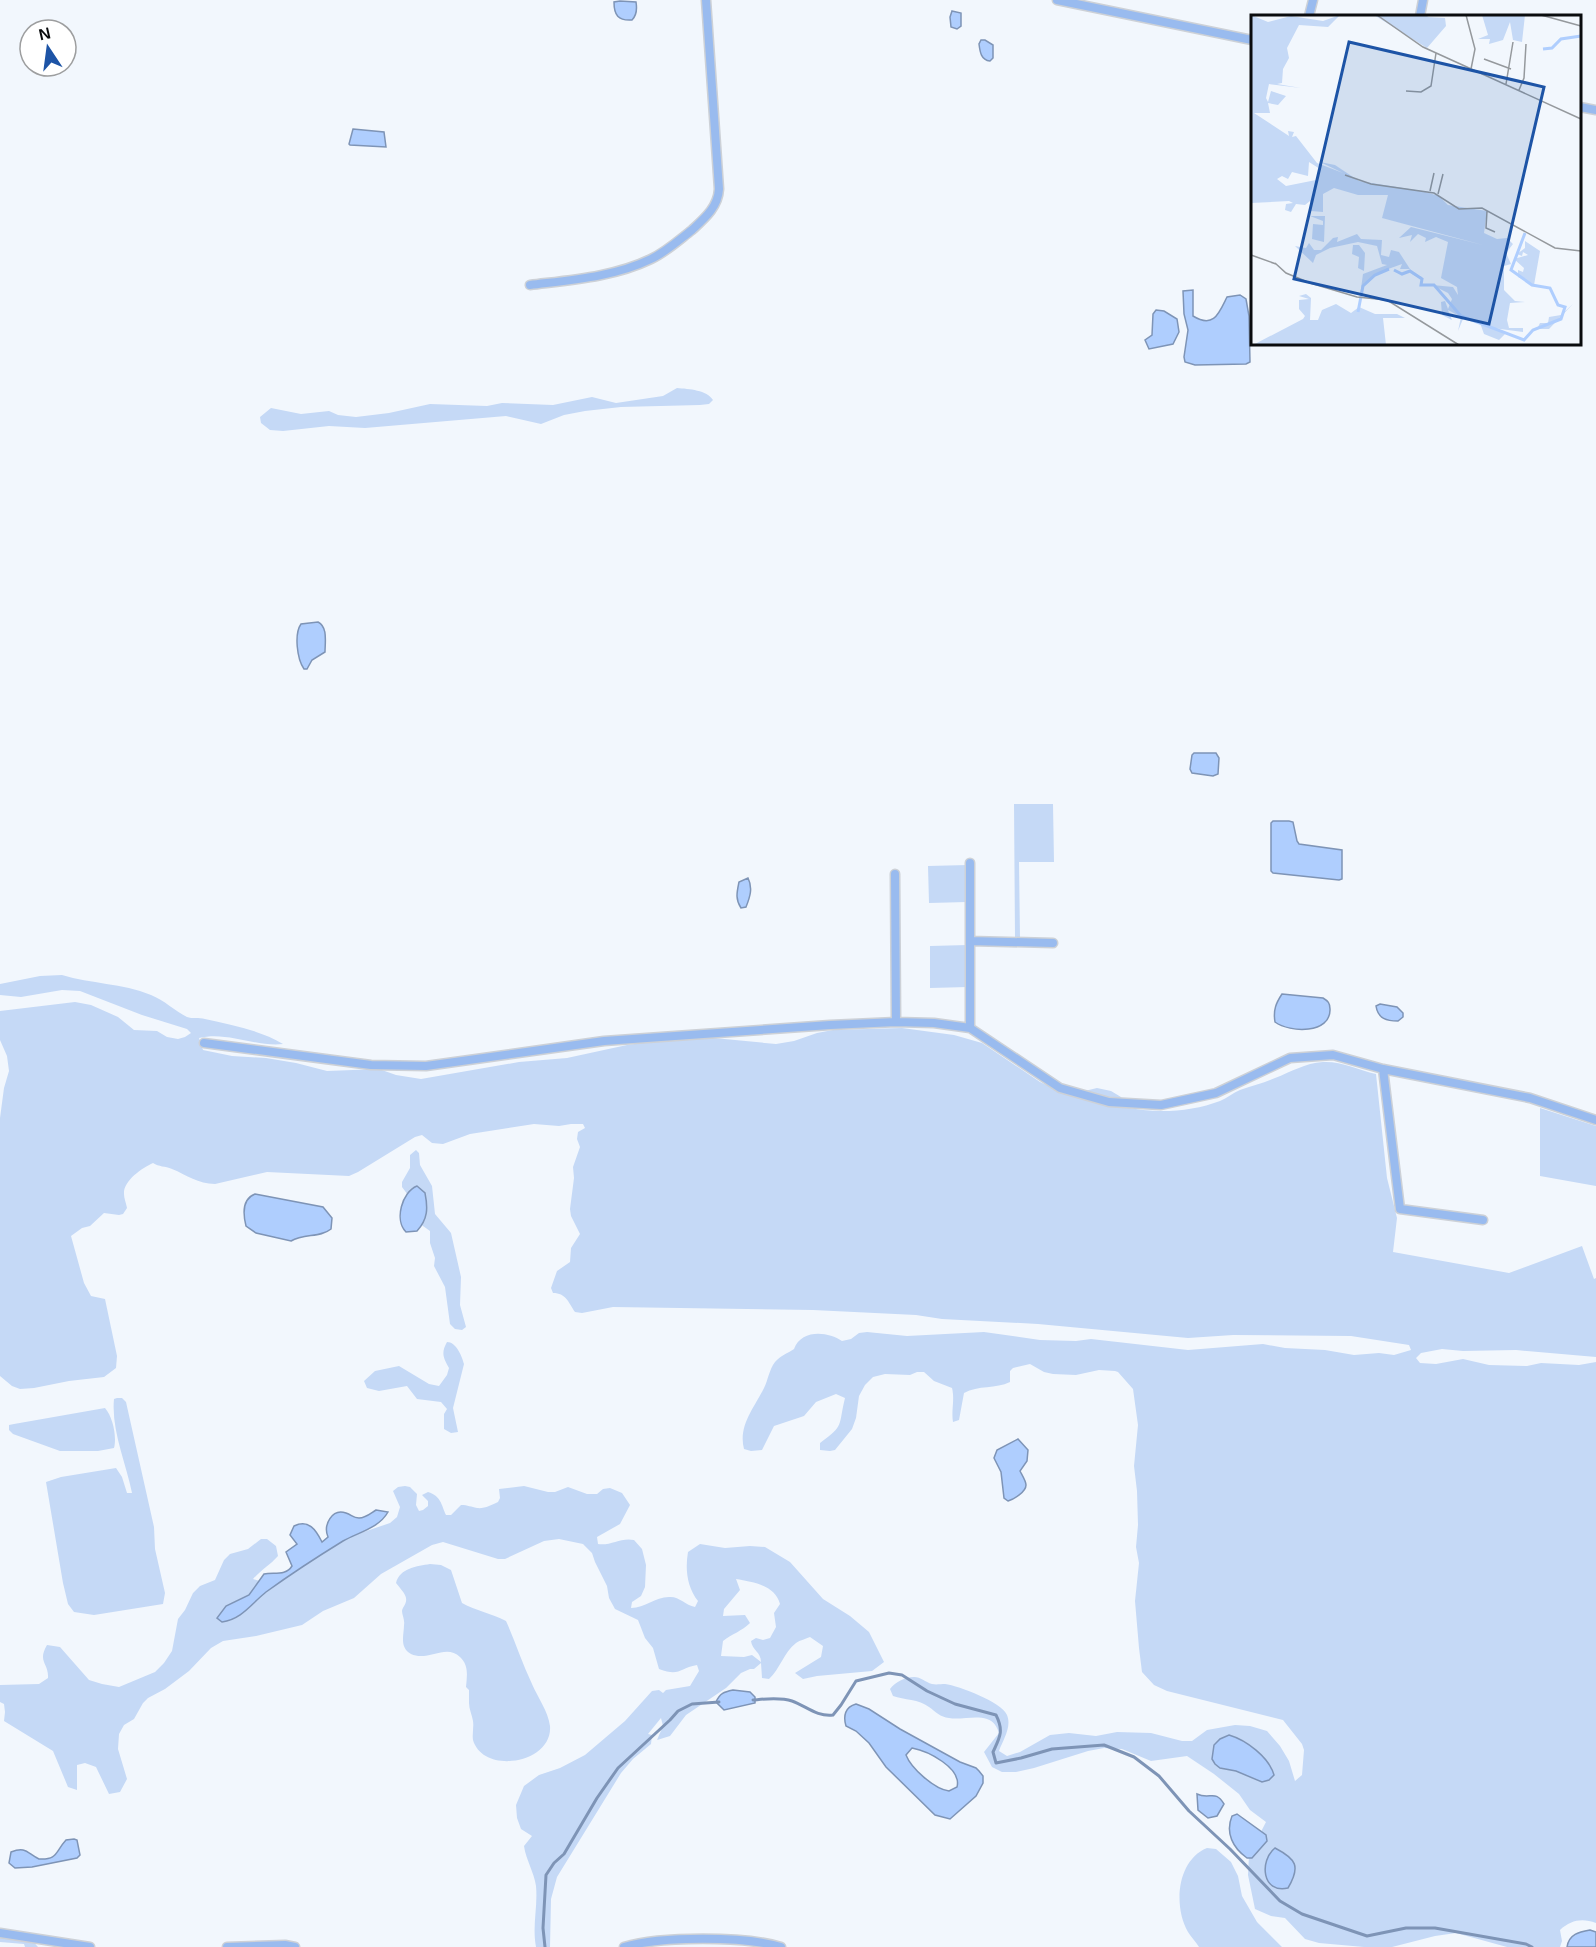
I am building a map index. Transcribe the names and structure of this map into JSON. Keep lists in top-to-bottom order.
{
  "north": "top"
}
